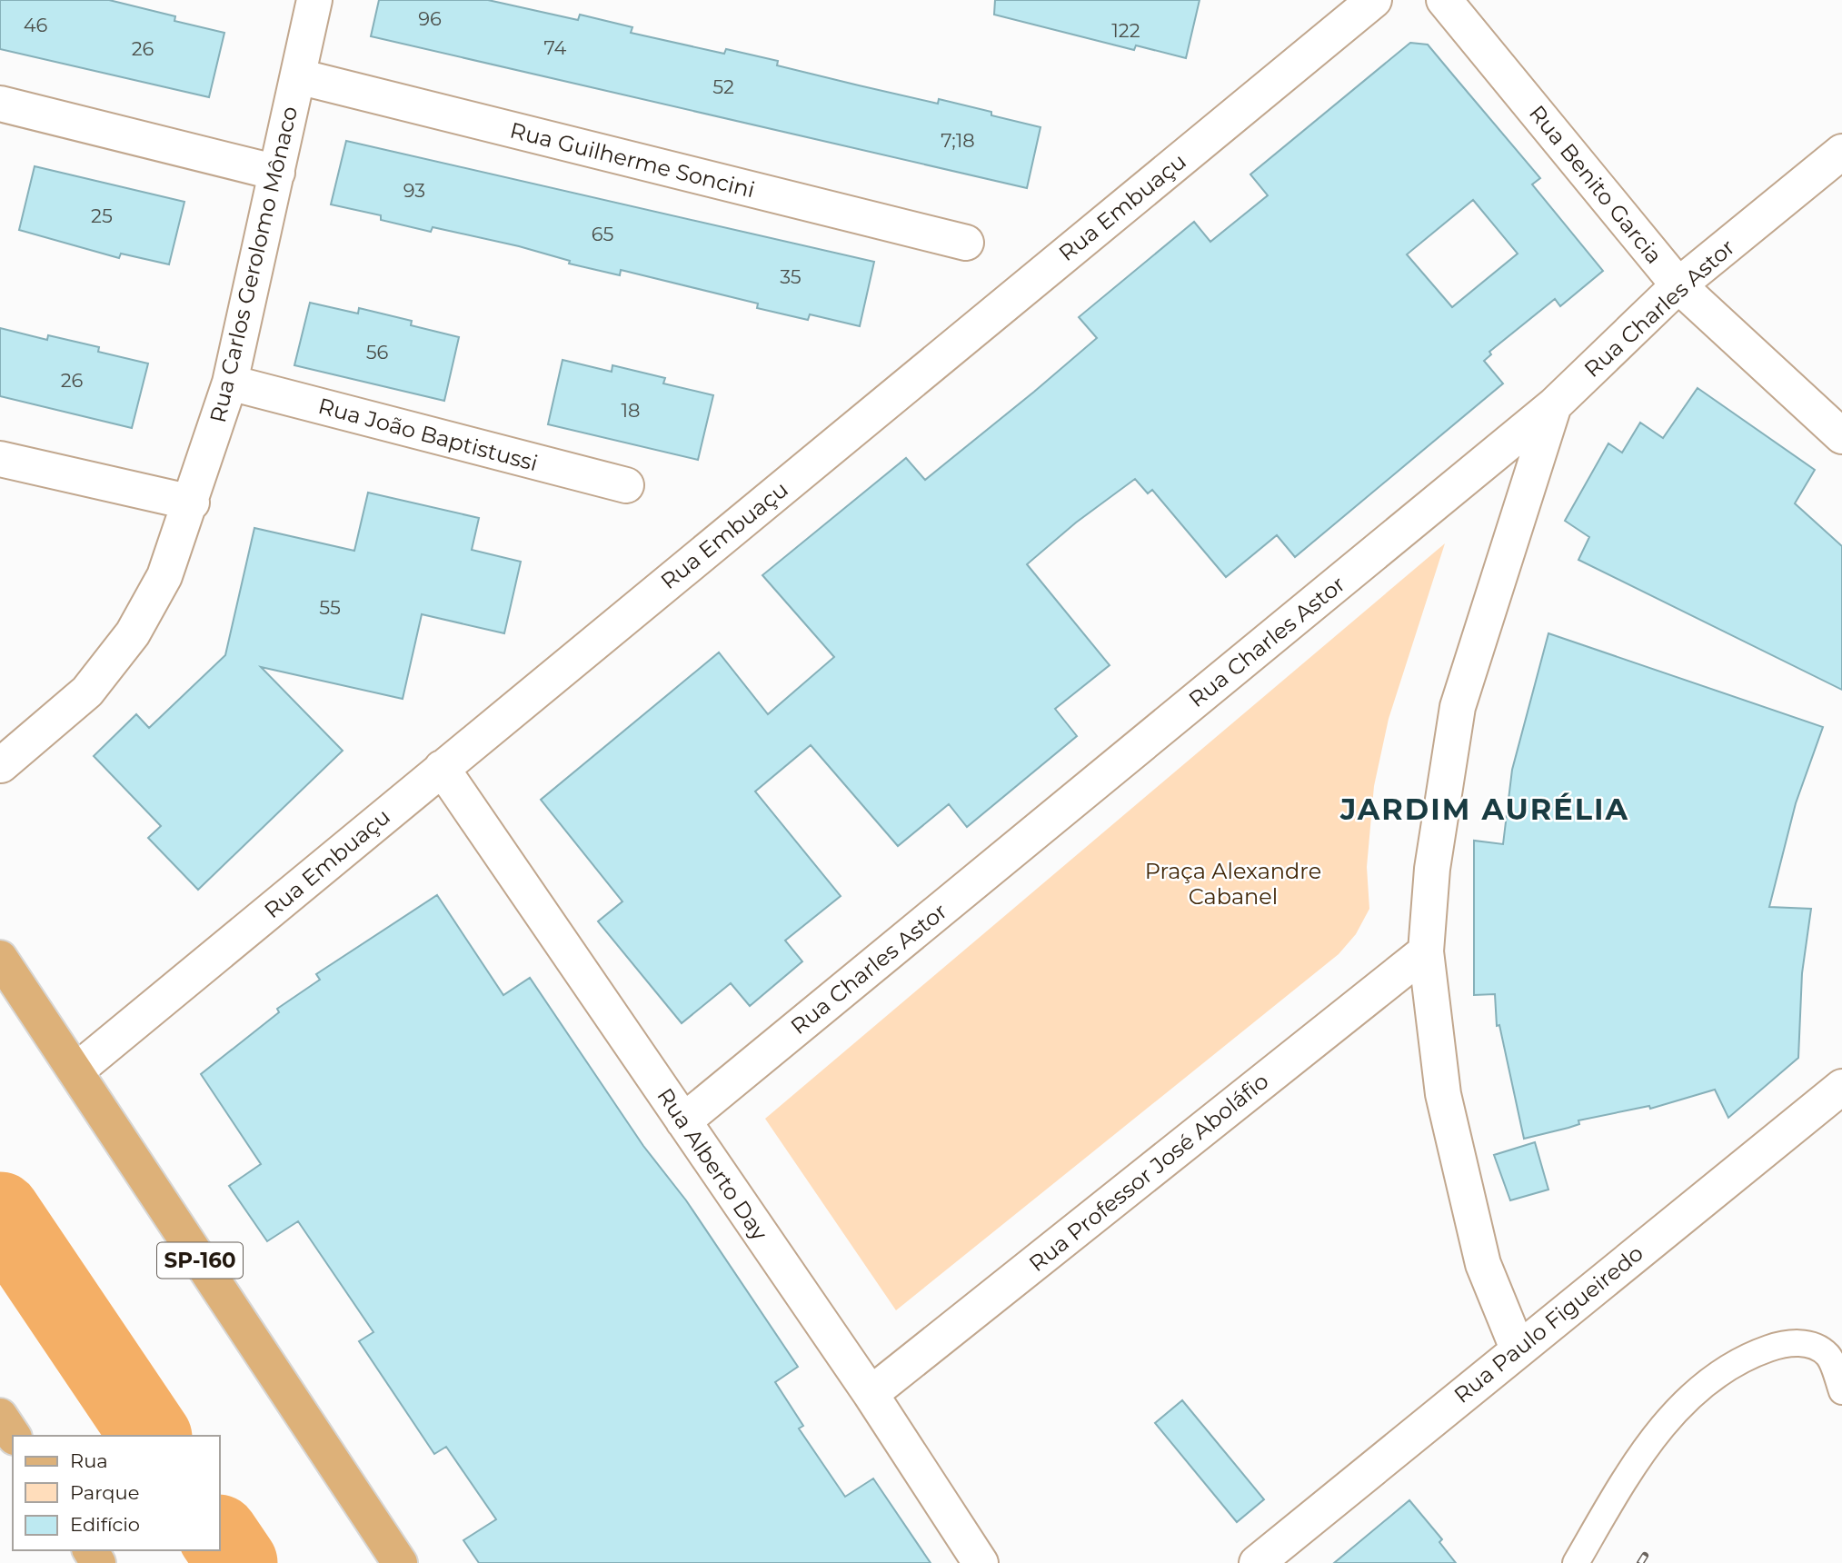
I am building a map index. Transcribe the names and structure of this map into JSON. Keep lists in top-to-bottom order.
{
  "streets": {
    "main road": ["SP-160"],
    "street": [
      "Rua Guilherme Soncini",
      "Rua Benito Garcia",
      "Rua Embuaçu",
      "Rua Carlos Gerolomo Mônaco",
      "Rua Charles Astor",
      "Rua João Baptistussi",
      "Rua Alberto Day",
      "Rua Professor José Aboláfio",
      "Rua Paulo Figueiredo"
    ]
  },
  "crossings": [
    ["Rua Guilherme Soncini", "Rua Carlos Gerolomo Mônaco"],
    ["Rua Benito Garcia", "Rua Charles Astor"],
    ["Rua Embuaçu", "Rua Alberto Day"],
    ["Rua Embuaçu", "SP-160"],
    ["Rua Carlos Gerolomo Mônaco", "Rua João Baptistussi"],
    ["Rua Charles Astor", "Rua Alberto Day"],
    ["Rua Alberto Day", "Rua Professor José Aboláfio"]
  ],
  "districts": ["JARDIM AURÉLIA"],
  "parks": ["Praça Alexandre Cabanel"],
  "house_numbers": [
    "96",
    "46",
    "122",
    "74",
    "26",
    "52",
    "7;18",
    "93",
    "25",
    "65",
    "35",
    "56",
    "26",
    "18",
    "55"
  ],
  "legend": ["Rua", "Parque", "Edifício"]
}
